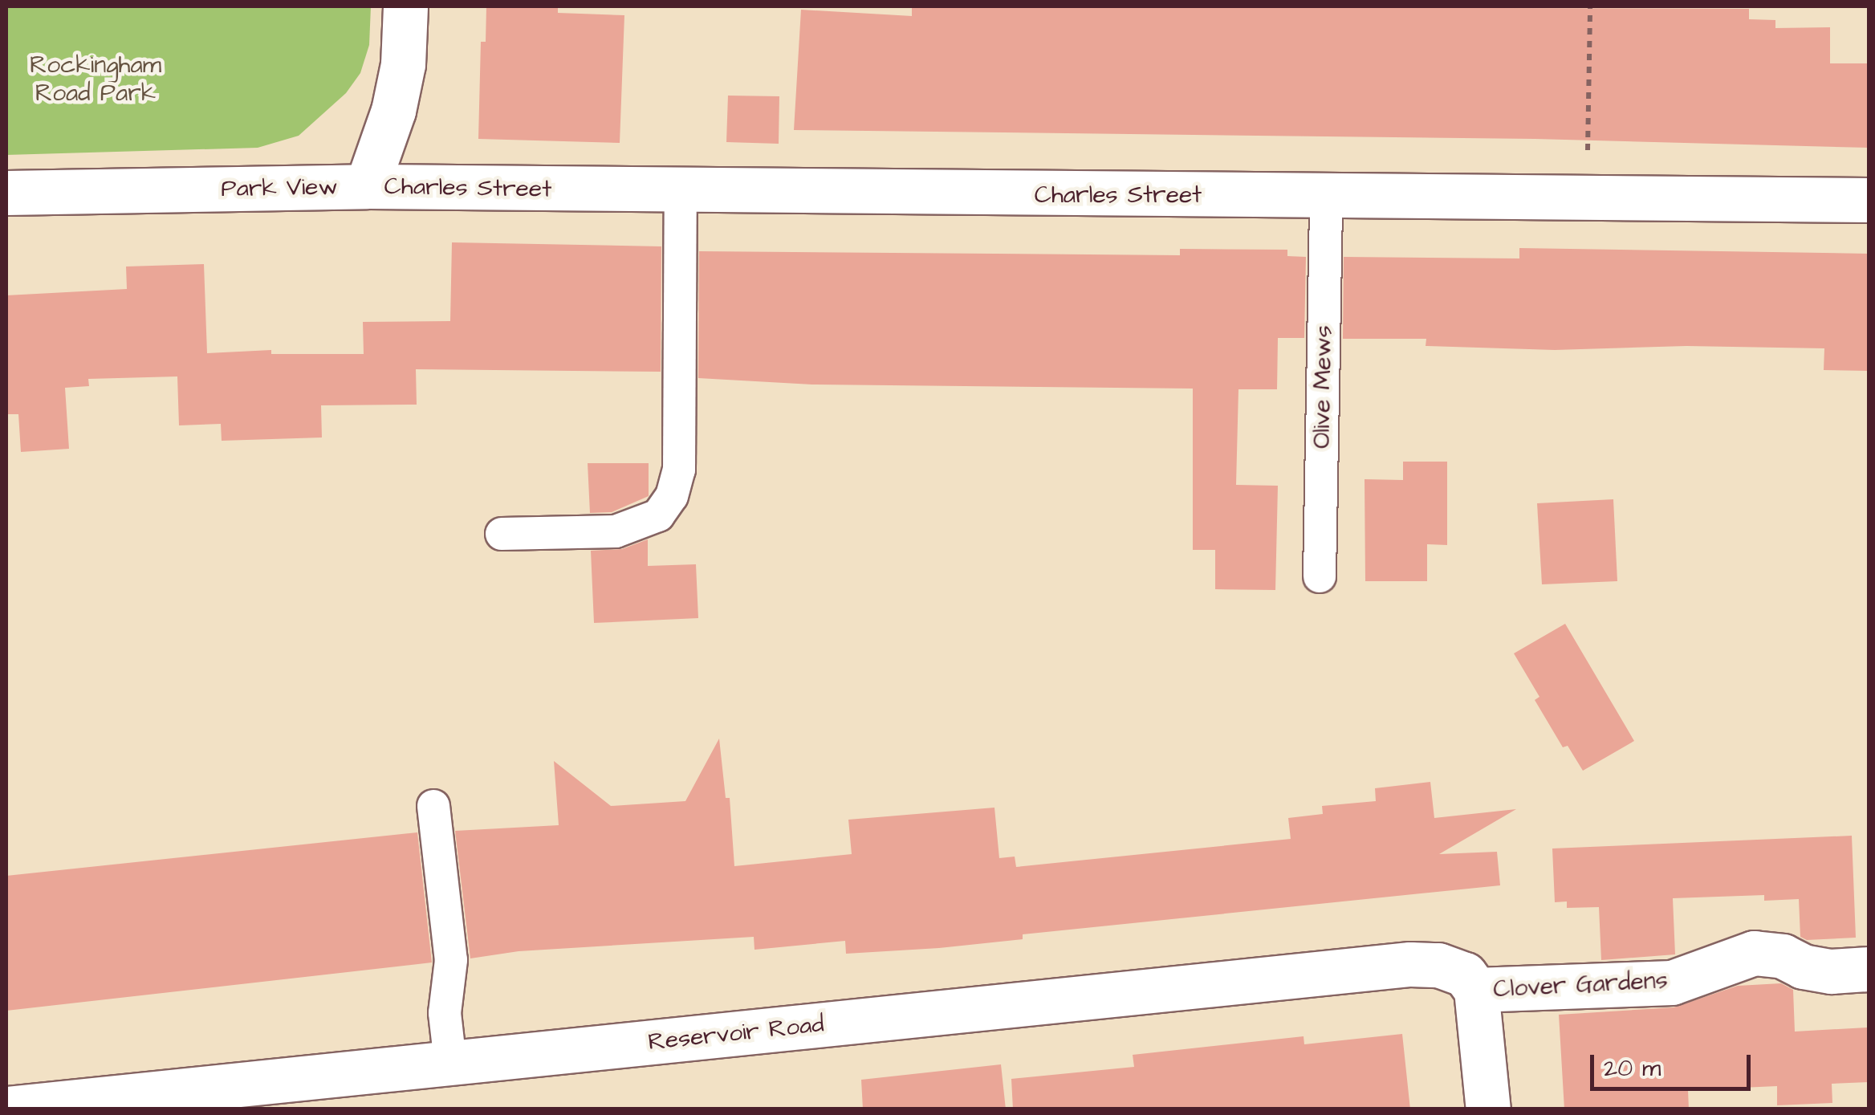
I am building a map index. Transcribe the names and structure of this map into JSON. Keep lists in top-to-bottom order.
{
  "streets": {
    "street": [
      "Park View",
      "Charles Street",
      "Clover Gardens",
      "Reservoir Road"
    ],
    "lane": ["Olive Mews"]
  },
  "crossings": [
    ["Park View", "Charles Street"],
    ["Charles Street", "Olive Mews"],
    ["Clover Gardens", "Reservoir Road"]
  ],
  "parks": ["Rockingham Road Park"],
  "scale_bar": "20 m"
}
